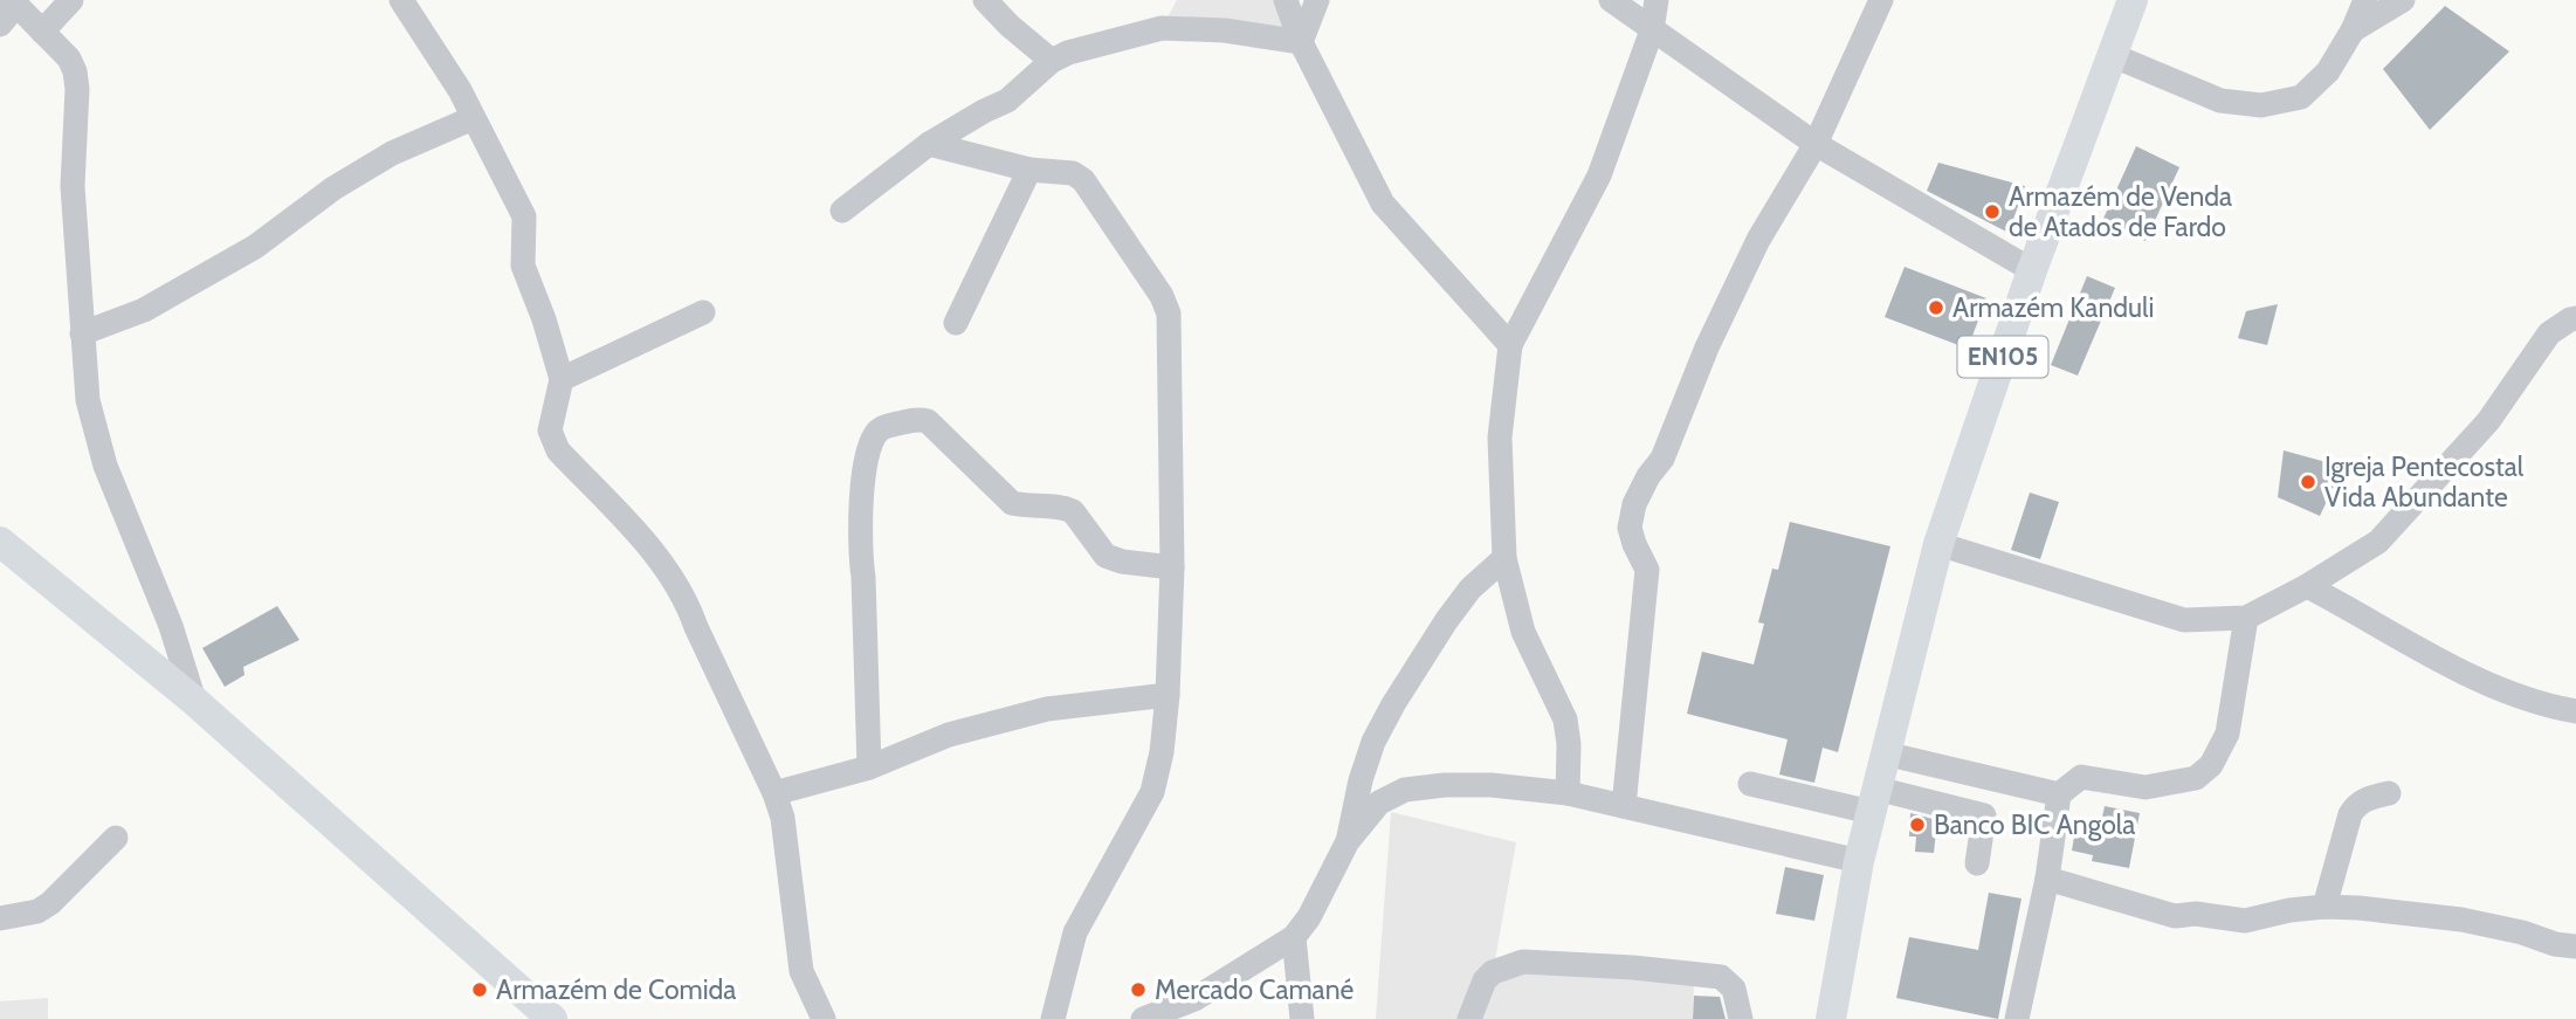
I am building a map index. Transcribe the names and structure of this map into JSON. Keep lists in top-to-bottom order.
{
  "streets": {
    "main road": ["EN105"]
  },
  "places": [
    "Armazém de Venda de Atados de Fardo",
    "Armazém Kanduli",
    "Igreja Pentecostal Vida Abundante",
    "Banco BIC Angola",
    "Armazém de Comida",
    "Mercado Camané"
  ]
}
